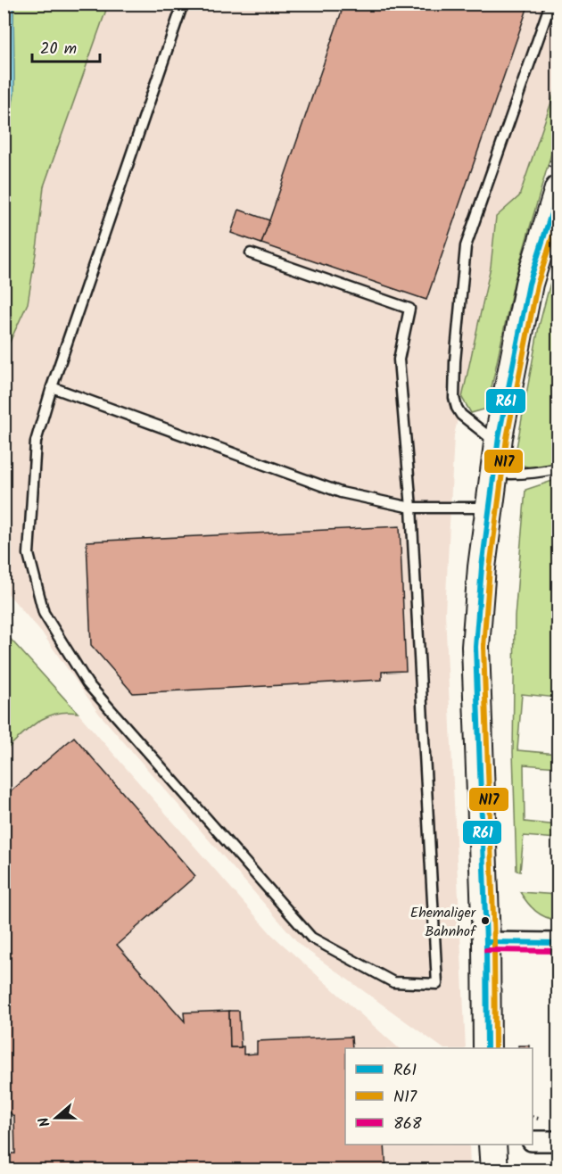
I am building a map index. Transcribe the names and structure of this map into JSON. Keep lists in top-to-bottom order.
{
  "places": ["Ehemaliger Bahnhof"],
  "lines": ["transit line R61", "transit line N17", "transit line 868"],
  "legend": ["R61", "N17", "868"],
  "scale_bar": "20 m",
  "north": "left"
}
